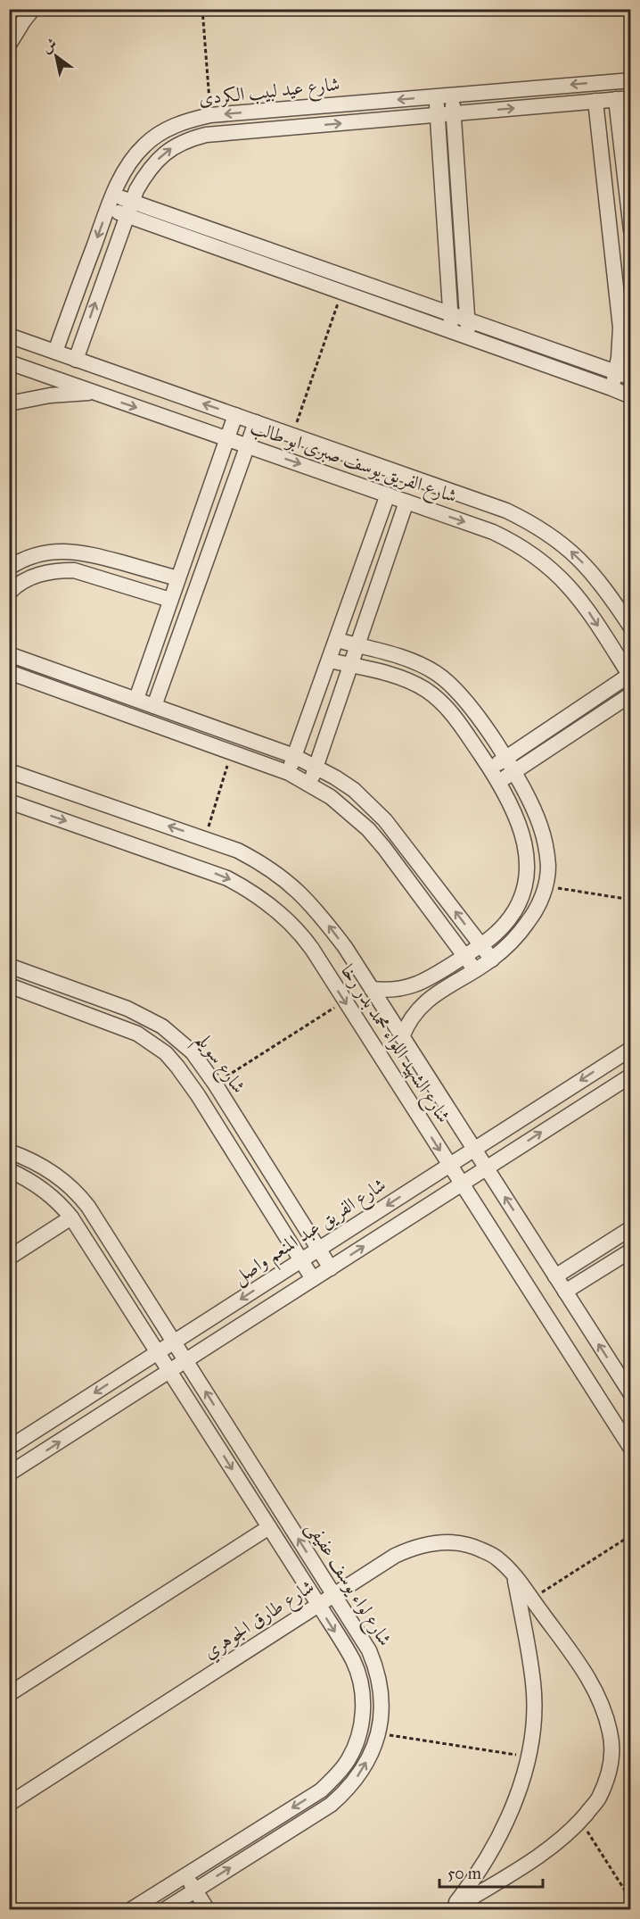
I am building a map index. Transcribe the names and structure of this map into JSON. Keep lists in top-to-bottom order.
{
  "streets": {
    "street": [
      "شارع عيد لبيب الكردى",
      "شارع الفريق يوسف صبرى ابو طالب",
      "شارع الشهيد اللواء محمد بدر رخا",
      "شارع سويلم",
      "شارع الفريق عبد المنعم واصل",
      "شارع لواء يوسف عفيفى",
      "شارع طارق الجوهري"
    ]
  },
  "crossings": [
    ["شارع عيد لبيب الكردى", "شارع الفريق يوسف صبرى ابو طالب"],
    ["شارع الشهيد اللواء محمد بدر رخا", "شارع الفريق عبد المنعم واصل"],
    ["شارع سويلم", "شارع الفريق عبد المنعم واصل"],
    ["شارع الفريق عبد المنعم واصل", "شارع لواء يوسف عفيفى"],
    ["شارع لواء يوسف عفيفى", "شارع طارق الجوهري"]
  ],
  "scale_bar": "50 m",
  "north": "top left"
}
